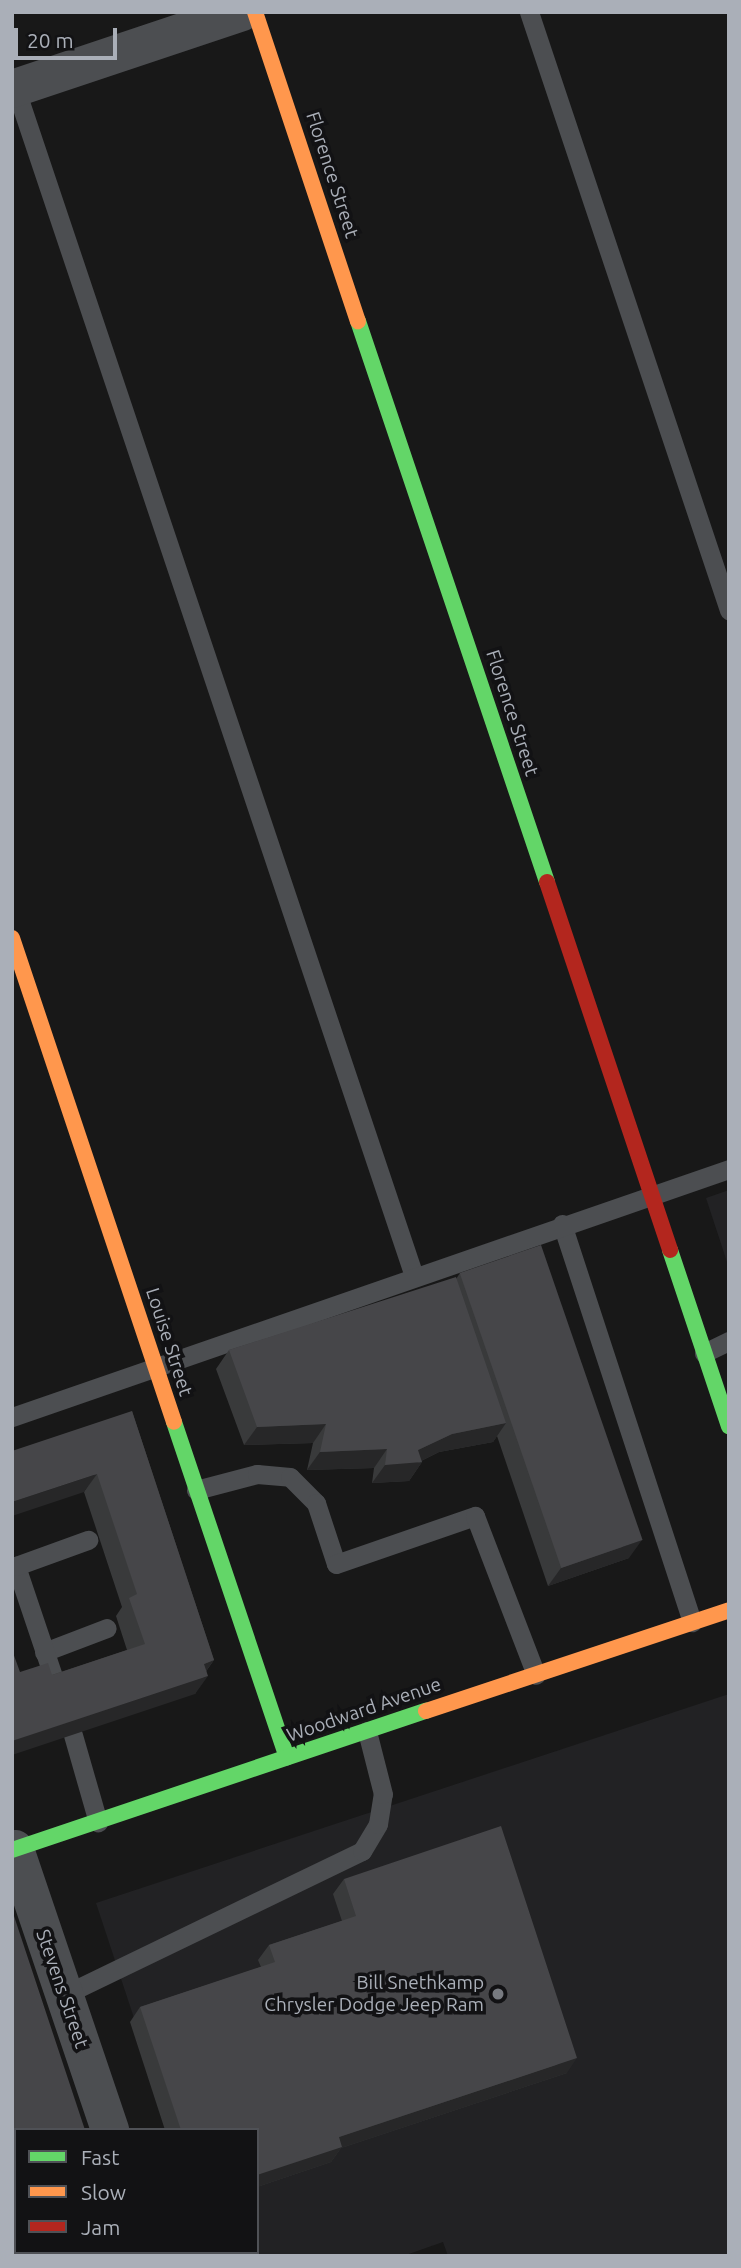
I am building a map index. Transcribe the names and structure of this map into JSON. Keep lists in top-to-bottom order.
{
  "streets": {
    "street": [
      "Florence Street",
      "Louise Street",
      "Woodward Avenue",
      "Stevens Street"
    ]
  },
  "crossings": [
    ["Louise Street", "Woodward Avenue"],
    ["Woodward Avenue", "Stevens Street"]
  ],
  "places": ["Bill Snethkamp Chrysler Dodge Jeep Ram"],
  "legend": ["Fast", "Slow", "Jam"],
  "scale_bar": "20 m"
}
